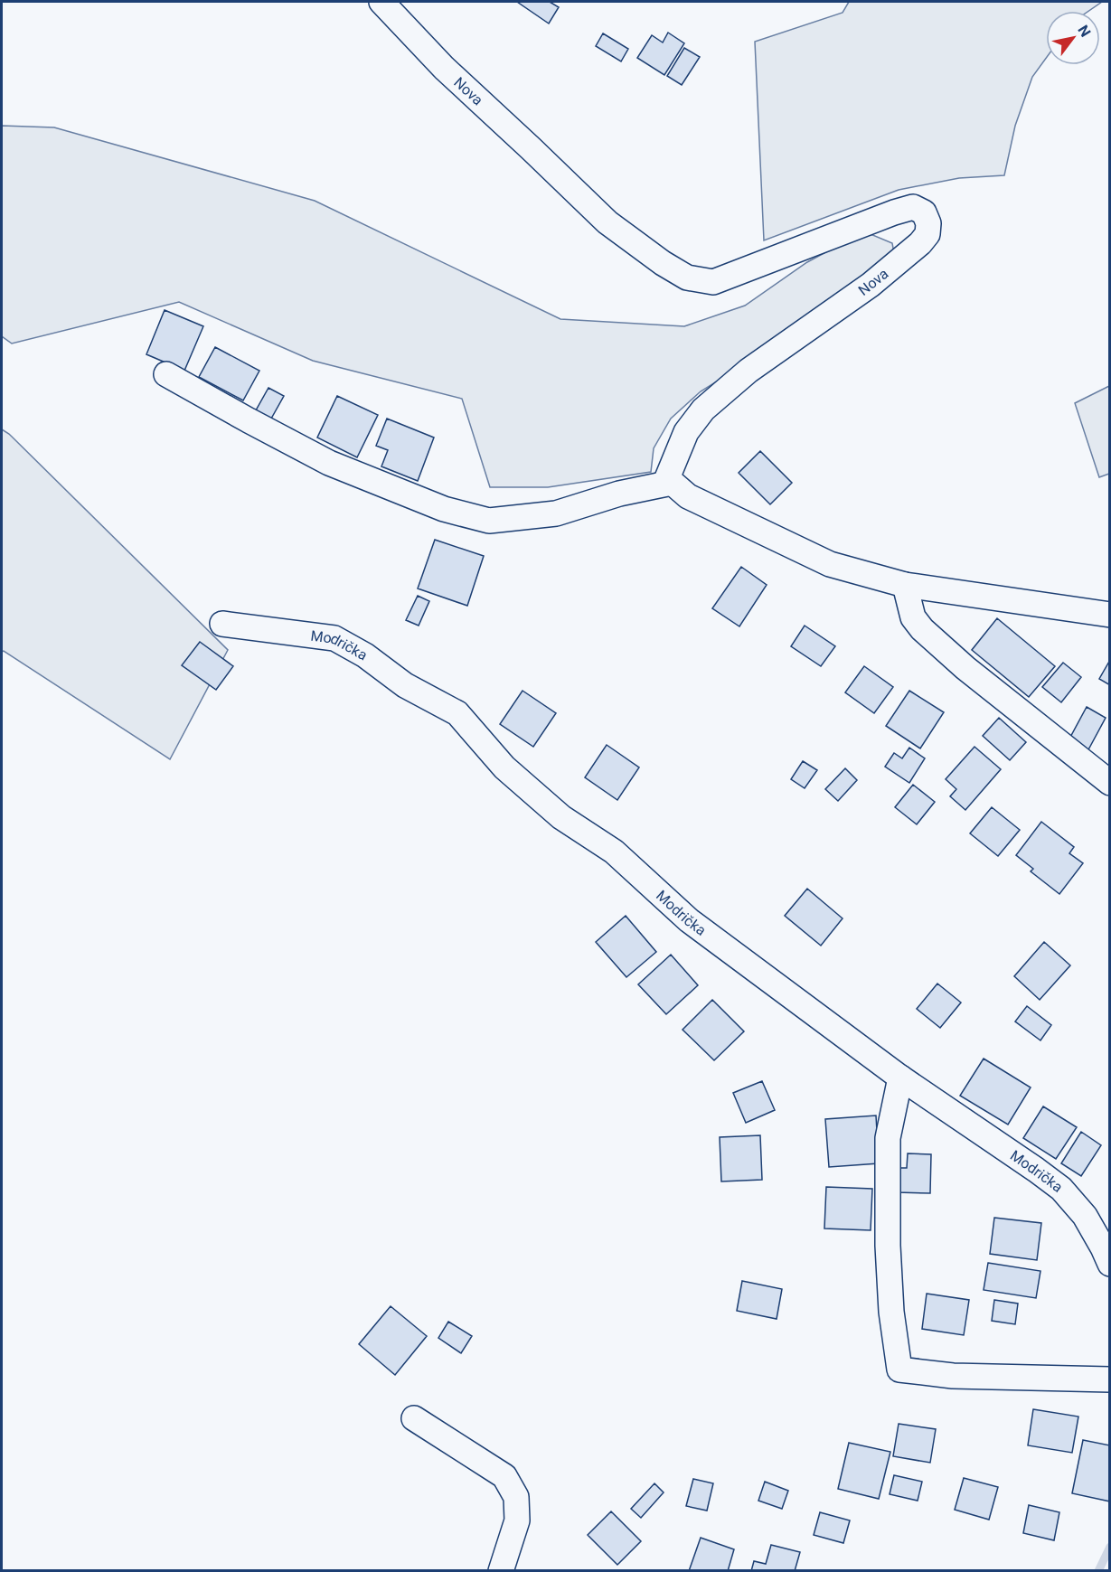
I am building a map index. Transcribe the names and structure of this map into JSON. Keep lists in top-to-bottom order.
{
  "streets": {
    "street": ["Nova", "Modrička"]
  },
  "north": "top right"
}
